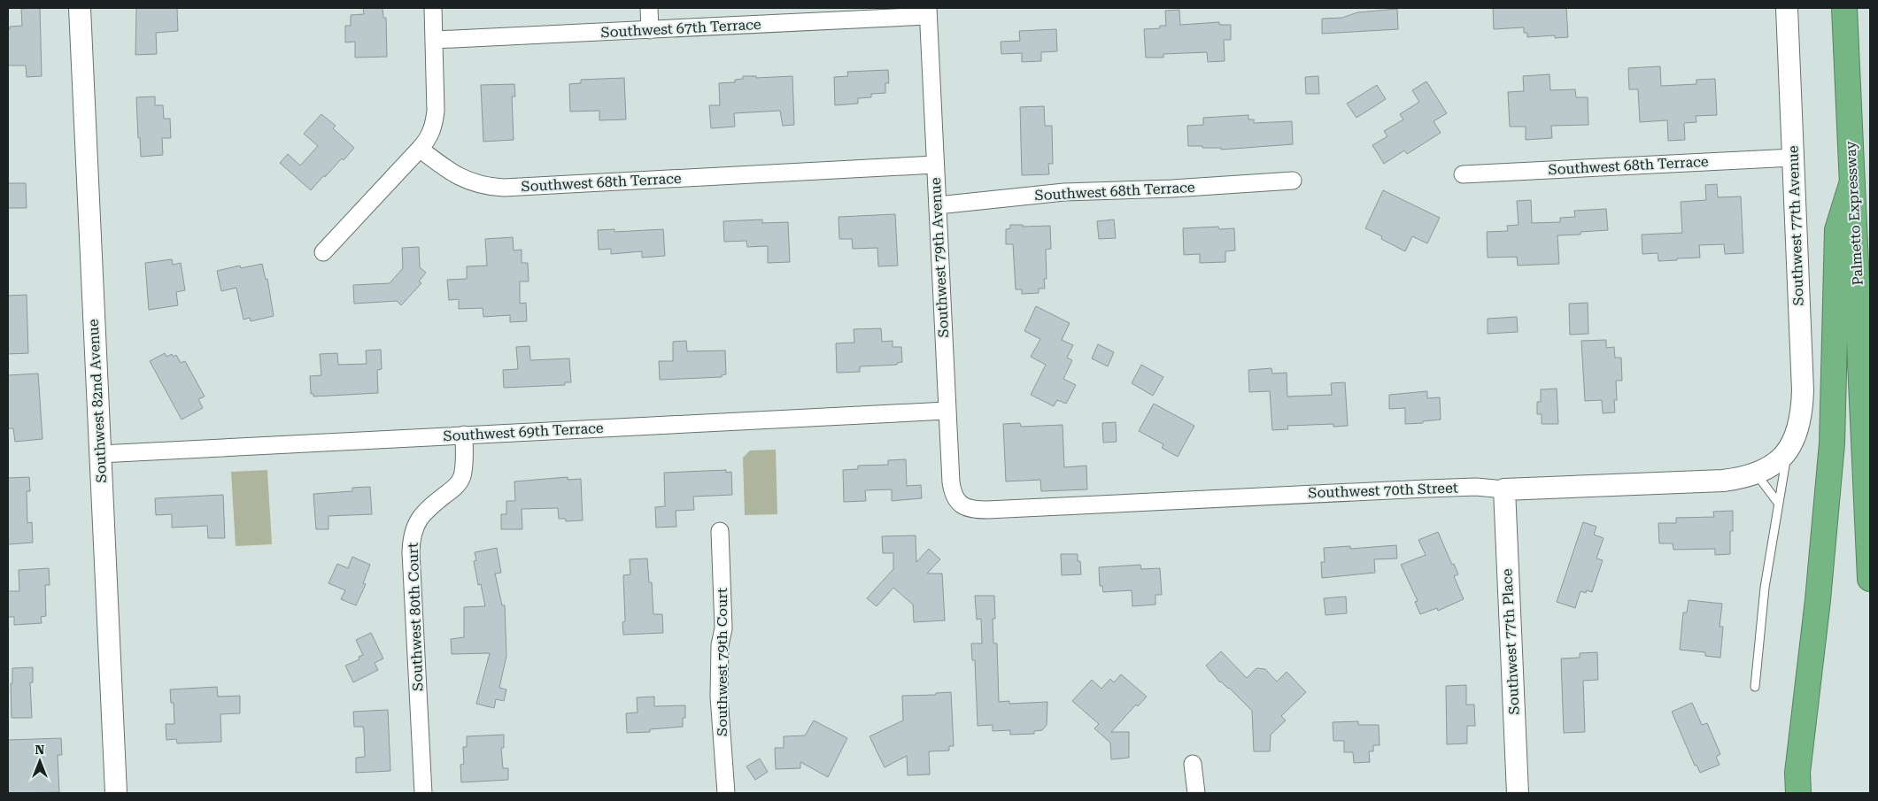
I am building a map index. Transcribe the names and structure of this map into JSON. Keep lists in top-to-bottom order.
{
  "streets": {
    "highway": ["Palmetto Expressway"],
    "street": [
      "Southwest 67th Terrace",
      "Southwest 68th Terrace",
      "Southwest 77th Avenue",
      "Southwest 79th Avenue",
      "Southwest 82nd Avenue",
      "Southwest 69th Terrace",
      "Southwest 70th Street",
      "Southwest 80th Court",
      "Southwest 77th Place",
      "Southwest 79th Court"
    ]
  },
  "crossings": [
    ["Southwest 67th Terrace", "Southwest 79th Avenue"],
    ["Southwest 68th Terrace", "Southwest 77th Avenue"],
    ["Southwest 68th Terrace", "Southwest 79th Avenue"],
    ["Southwest 77th Avenue", "Southwest 70th Street"],
    ["Southwest 79th Avenue", "Southwest 69th Terrace"],
    ["Southwest 79th Avenue", "Southwest 70th Street"],
    ["Southwest 82nd Avenue", "Southwest 69th Terrace"],
    ["Southwest 69th Terrace", "Southwest 80th Court"],
    ["Southwest 70th Street", "Southwest 77th Place"]
  ],
  "north": "top"
}
